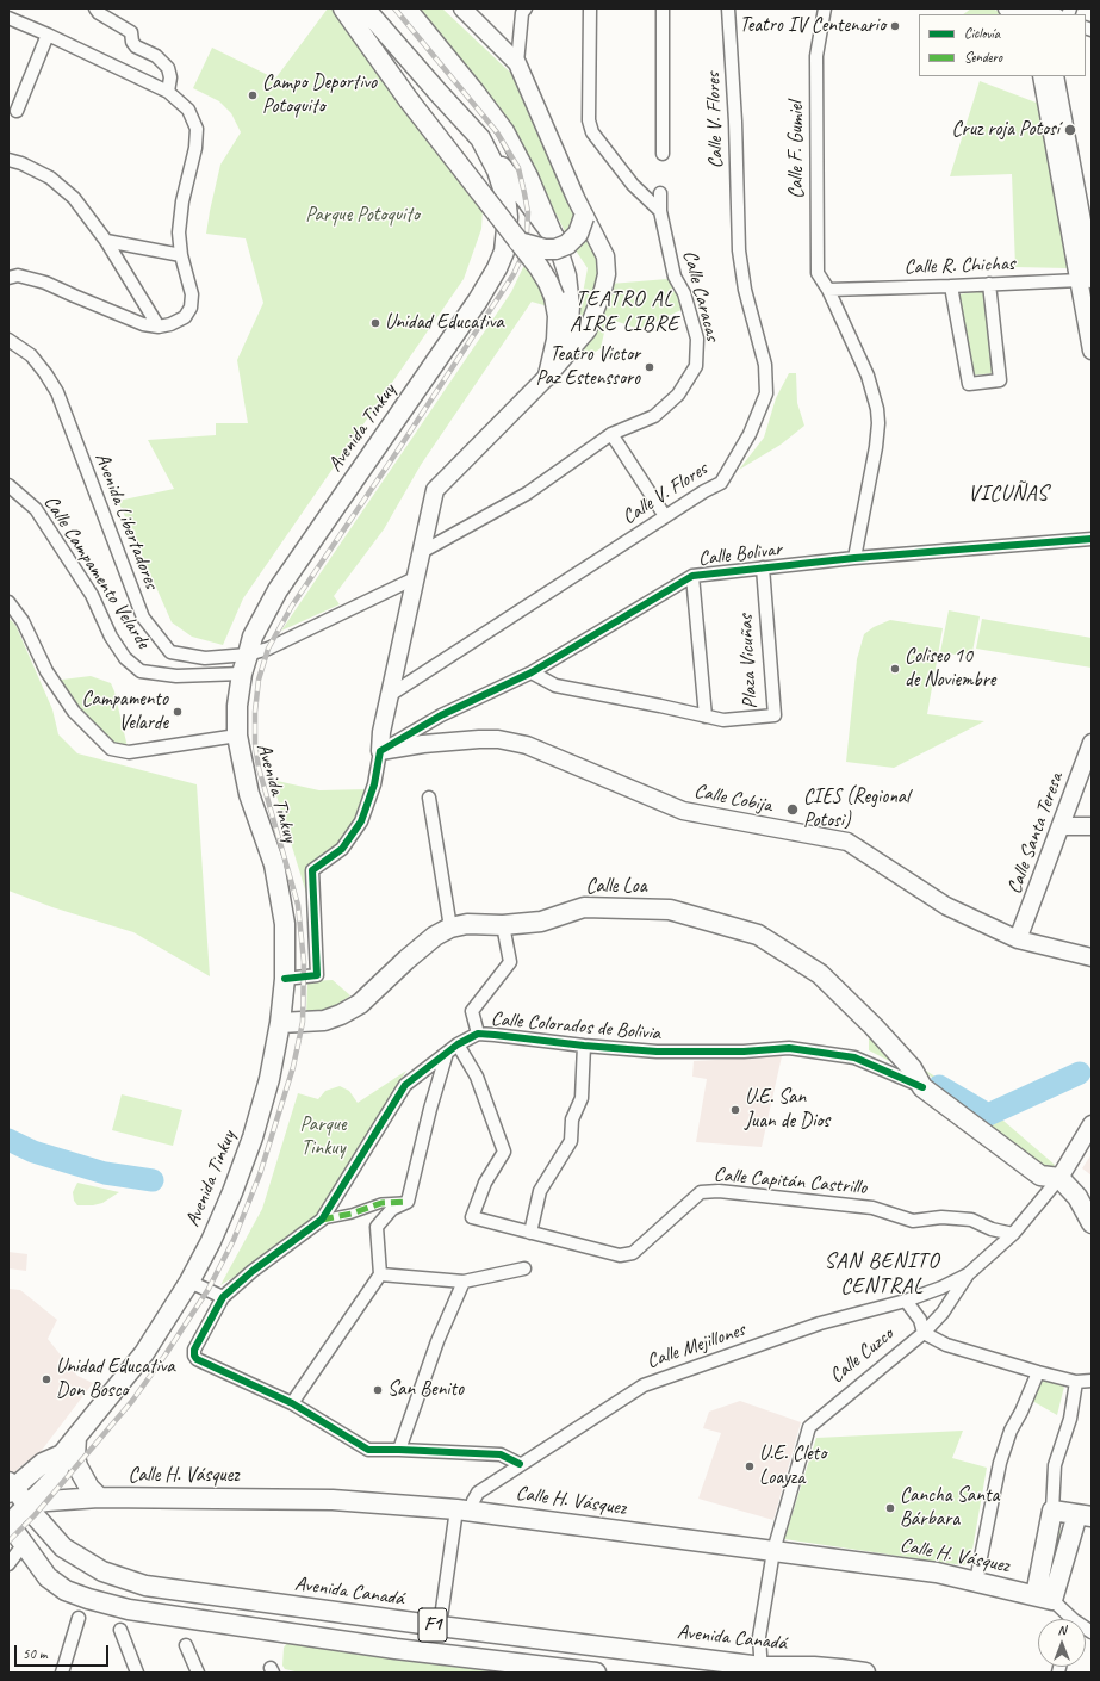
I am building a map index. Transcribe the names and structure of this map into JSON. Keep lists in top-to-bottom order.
{
  "streets": {
    "main road": [
      "Avenida Tinkuy",
      "Calle Cobija",
      "Calle Santa Teresa",
      "Calle Loa",
      "Calle Colorados de Bolivia",
      "Calle Cuzco",
      "Calle H. Vásquez",
      "Avenida Canadá",
      "F1"
    ],
    "street": [
      "Calle V. Flores",
      "Calle F. Gumiel",
      "Calle R. Chichas",
      "Calle Caracas",
      "Avenida Libertadores",
      "Calle Bolivar",
      "Calle Campamento Velarde",
      "Plaza Vicuñas",
      "Calle Capitán Castrillo",
      "Calle Mejillones"
    ]
  },
  "crossings": [
    ["Calle F. Gumiel", "Calle R. Chichas"],
    ["Calle F. Gumiel", "Calle Bolivar"],
    ["Avenida Tinkuy", "Avenida Libertadores"],
    ["Avenida Tinkuy", "Calle Campamento Velarde"],
    ["Avenida Tinkuy", "Calle Loa"],
    ["Avenida Tinkuy", "Calle H. Vásquez"],
    ["Avenida Tinkuy", "Avenida Canadá"],
    ["Avenida Tinkuy", "F1"],
    ["Calle Bolivar", "Plaza Vicuñas"],
    ["Calle Bolivar", "Calle Cobija"],
    ["Calle Cobija", "Calle Santa Teresa"],
    ["Calle Loa", "Calle Colorados de Bolivia"],
    ["Calle Colorados de Bolivia", "Calle Capitán Castrillo"],
    ["Calle Colorados de Bolivia", "Calle Cuzco"],
    ["Calle Capitán Castrillo", "Calle Cuzco"],
    ["Calle Mejillones", "Calle Cuzco"],
    ["Calle Mejillones", "Calle H. Vásquez"],
    ["Calle Mejillones", "Avenida Canadá"],
    ["Calle Cuzco", "Calle H. Vásquez"],
    ["Calle Cuzco", "Avenida Canadá"],
    ["Calle H. Vásquez", "Avenida Canadá"]
  ],
  "districts": ["TEATRO AL AIRE LIBRE", "VICUÑAS", "SAN BENITO CENTRAL"],
  "parks": ["Parque Potoquito", "Parque Tinkuy"],
  "places": [
    "Teatro IV Centenario",
    "Campo Deportivo Potoquito",
    "Cruz roja Potosí",
    "Unidad Educativa",
    "Teatro Victor Paz Estenssoro",
    "Coliseo 10 de Noviembre",
    "Campamento Velarde",
    "CIES (Regional Potosi)",
    "U.E. San Juan de Dios",
    "Unidad Educativa Don Bosco",
    "San Benito",
    "U.E. Cleto Loayza",
    "Cancha Santa Bárbara"
  ],
  "legend": ["Ciclovía", "Sendero"],
  "scale_bar": "50 m",
  "north": "top"
}
